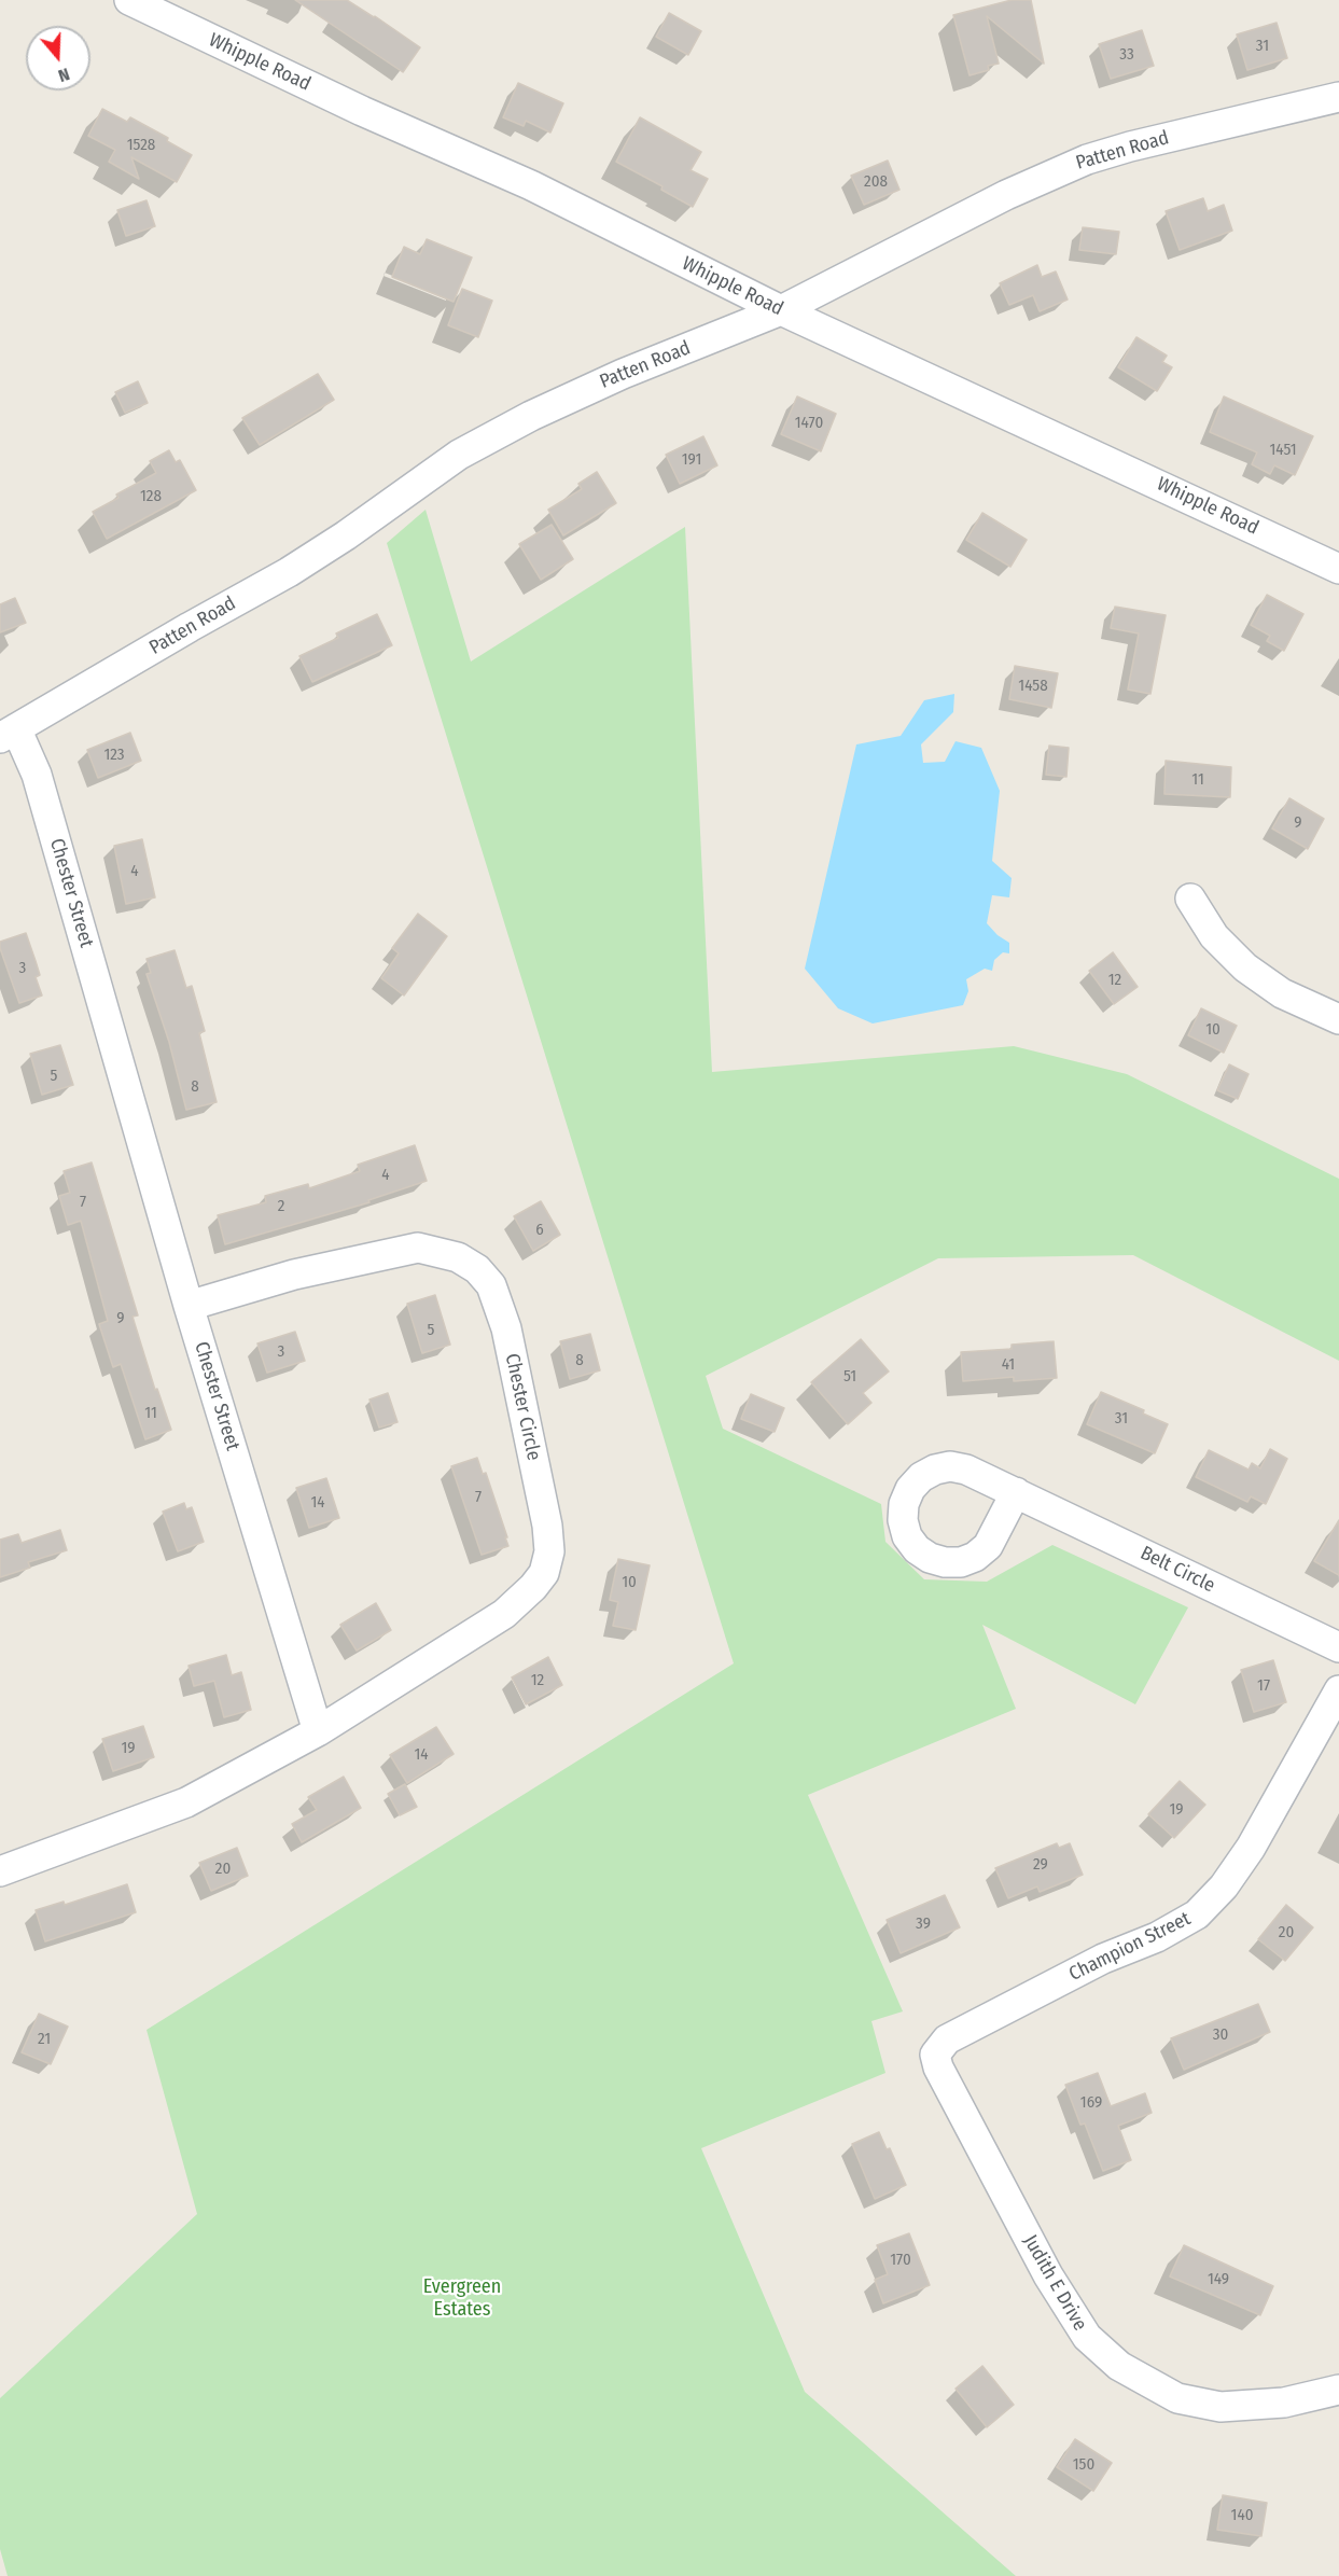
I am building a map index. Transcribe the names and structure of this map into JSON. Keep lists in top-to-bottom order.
{
  "streets": {
    "street": [
      "Whipple Road",
      "Patten Road",
      "Chester Street",
      "Chester Circle",
      "Belt Circle",
      "Champion Street",
      "Judith E Drive"
    ]
  },
  "crossings": [
    ["Whipple Road", "Patten Road"],
    ["Patten Road", "Chester Street"],
    ["Chester Street", "Chester Circle"],
    ["Champion Street", "Judith E Drive"]
  ],
  "parks": ["Evergreen Estates"],
  "house_numbers": [
    "31",
    "33",
    "1528",
    "208",
    "1470",
    "1451",
    "191",
    "128",
    "1458",
    "123",
    "11",
    "9",
    "4",
    "3",
    "12",
    "10",
    "5",
    "8",
    "4",
    "7",
    "2",
    "6",
    "9",
    "5",
    "3",
    "8",
    "41",
    "51",
    "11",
    "31",
    "7",
    "14",
    "10",
    "12",
    "17",
    "19",
    "14",
    "19",
    "29",
    "20",
    "39",
    "20",
    "30",
    "21",
    "169",
    "170",
    "149",
    "150",
    "140"
  ],
  "north": "bottom"
}
